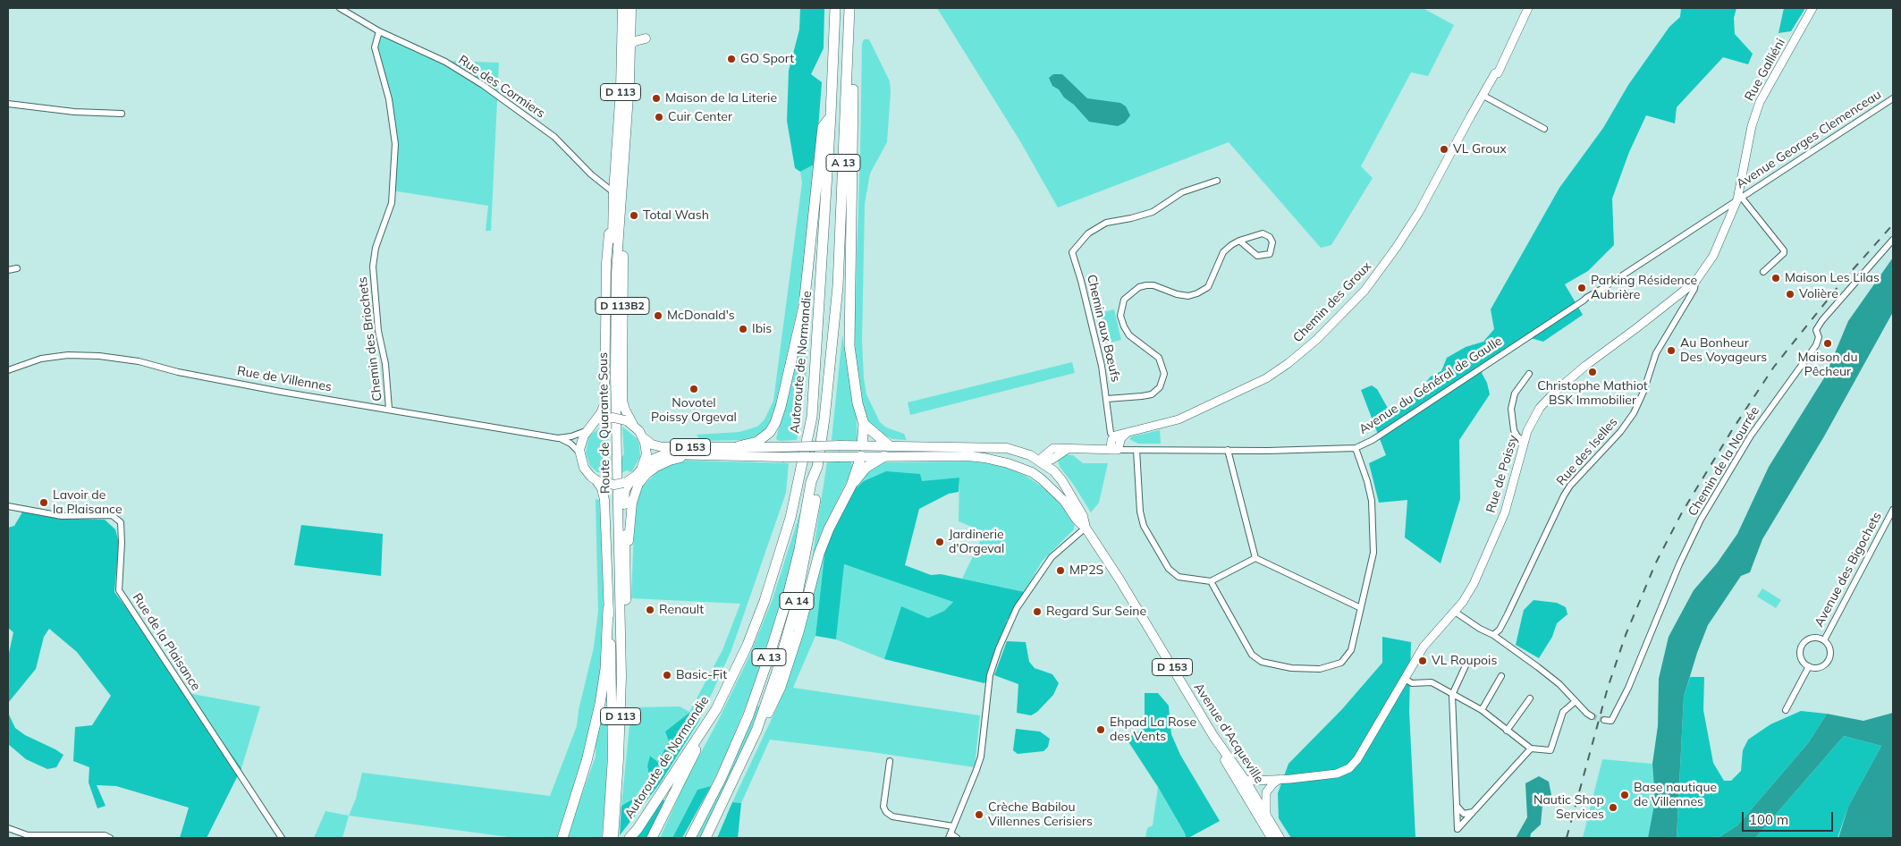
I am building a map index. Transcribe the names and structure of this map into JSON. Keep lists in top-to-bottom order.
{
  "streets": {
    "highway": ["A 13", "Autoroute de Normandie", "A 14"],
    "main road": [
      "D 113",
      "D 113B2",
      "Route de Quarante Sous",
      "D 153",
      "Avenue d'Acqueville"
    ],
    "street": [
      "Rue Galliéni",
      "Rue des Cormiers",
      "Avenue Georges Clemenceau",
      "Chemin des Groux",
      "Chemin aux Bœufs",
      "Chemin des Briochets",
      "Rue de Villennes",
      "Avenue du Général de Gaulle",
      "Rue des Iselles",
      "Chemin de la Nourrée",
      "Rue de Poissy",
      "Avenue des Bigochets",
      "Rue de la Plaisance"
    ]
  },
  "crossings": [
    ["Rue Galliéni", "Avenue Georges Clemenceau"],
    ["Rue Galliéni", "Avenue du Général de Gaulle"],
    ["Rue Galliéni", "Rue de Poissy"],
    ["Rue des Cormiers", "Chemin des Briochets"],
    ["Rue des Cormiers", "Route de Quarante Sous"],
    ["D 113", "Route de Quarante Sous"],
    ["Avenue Georges Clemenceau", "Avenue du Général de Gaulle"],
    ["Avenue Georges Clemenceau", "Rue de Poissy"],
    ["A 13", "A 14"],
    ["Chemin des Groux", "Chemin aux Bœufs"],
    ["Chemin des Groux", "Avenue du Général de Gaulle"],
    ["D 113B2", "Rue de Villennes"],
    ["D 113B2", "Route de Quarante Sous"],
    ["D 113B2", "D 153"],
    ["Chemin aux Bœufs", "Avenue du Général de Gaulle"],
    ["Chemin des Briochets", "Rue de Villennes"],
    ["Rue de Villennes", "D 153"],
    ["Avenue du Général de Gaulle", "D 153"],
    ["Avenue du Général de Gaulle", "Rue de Poissy"],
    ["D 153", "Avenue d'Acqueville"],
    ["Rue des Iselles", "Rue de Poissy"],
    ["Rue de Poissy", "Avenue d'Acqueville"]
  ],
  "places": [
    "GO Sport",
    "Maison de la Literie",
    "Cuir Center",
    "VL Groux",
    "Total Wash",
    "Maison Les Lilas",
    "Parking Résidence Aubrière",
    "Volière",
    "McDonald's",
    "Ibis",
    "Maison du Pêcheur",
    "Au Bonheur Des Voyageurs",
    "Christophe Mathiot BSK Immobilier",
    "Novotel Poissy Orgeval",
    "Lavoir de la Plaisance",
    "Jardinerie d'Orgeval",
    "MP2S",
    "Renault",
    "Regard Sur Seine",
    "VL Roupois",
    "Basic-Fit",
    "Ehpad La Rose des Vents",
    "Base nautique de Villennes",
    "Nautic Shop Services",
    "Crèche Babilou Villennes Cerisiers"
  ],
  "scale_bar": "100 m"
}
